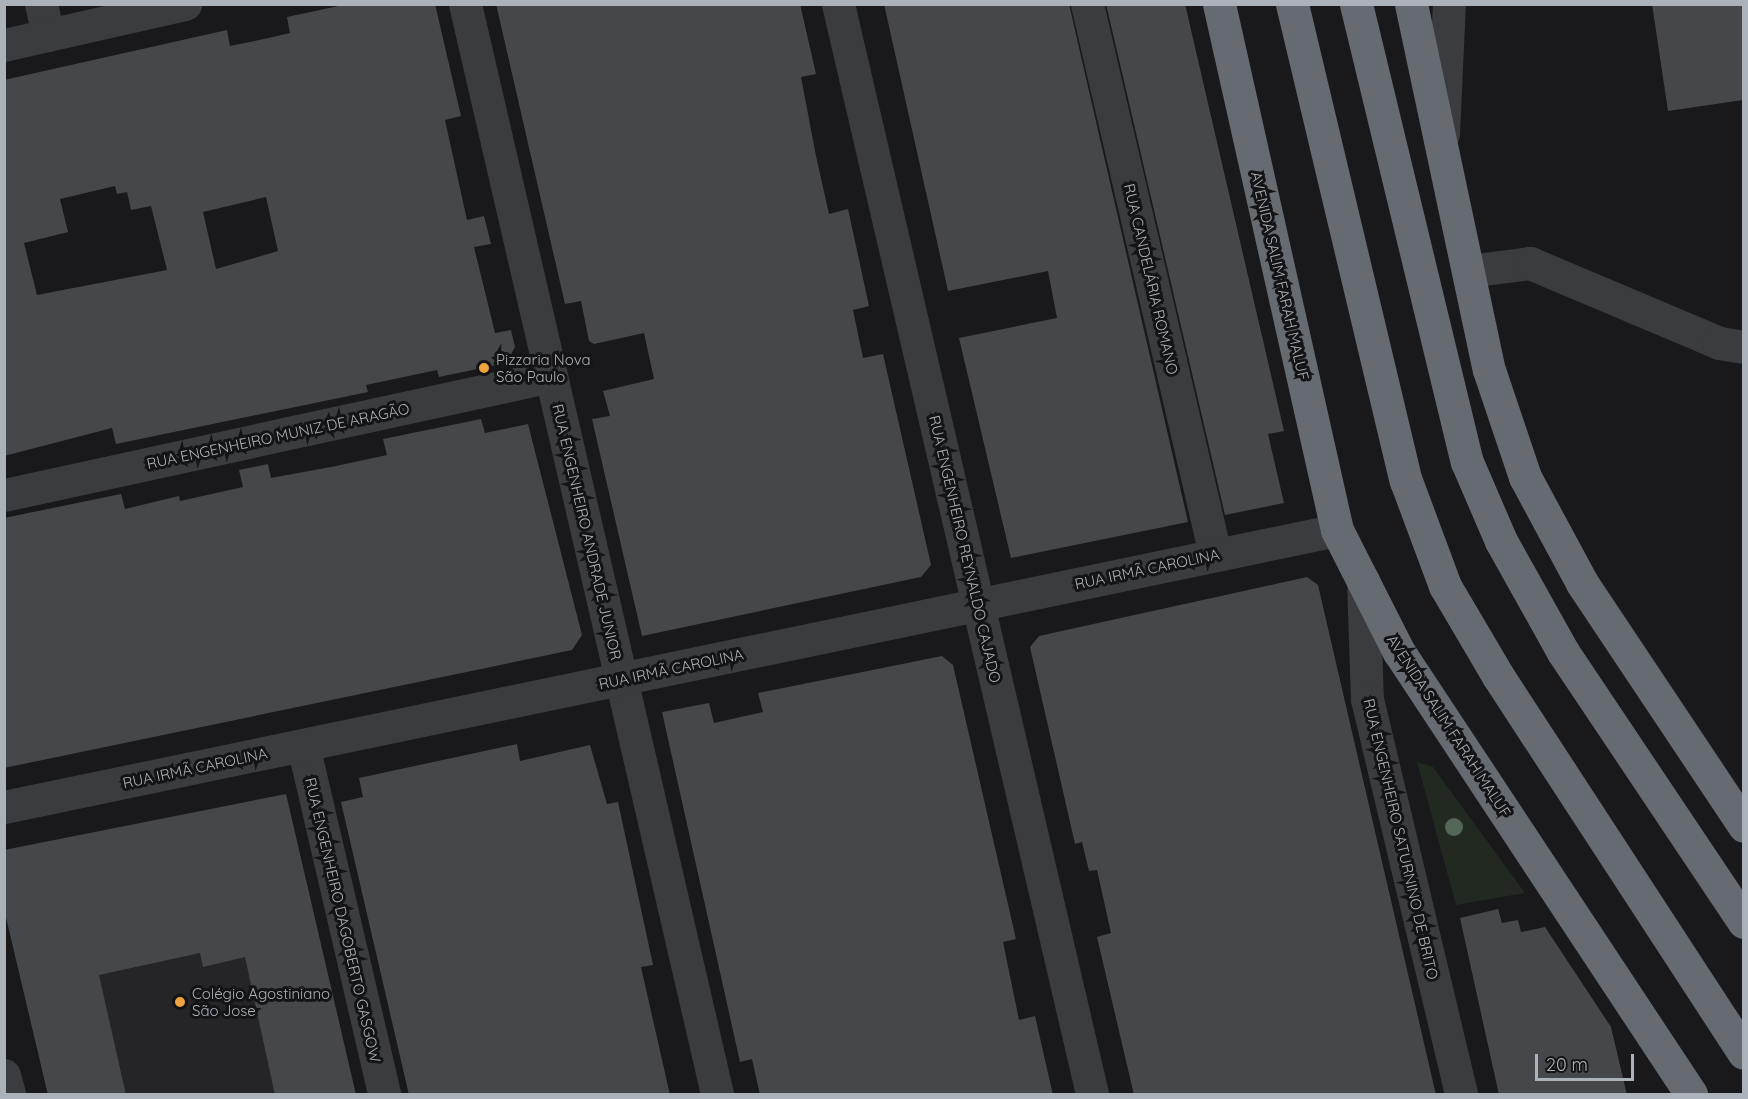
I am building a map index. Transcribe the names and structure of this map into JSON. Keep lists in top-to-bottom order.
{
  "streets": {
    "highway": ["AVENIDA SALIM FARAH MALUF"],
    "street": [
      "RUA CANDELÁRIA ROMANO",
      "RUA ENGENHEIRO MUNIZ DE ARAGÃO",
      "RUA ENGENHEIRO ANDRADE JUNIOR",
      "RUA ENGENHEIRO REYNALDO CAJADO",
      "RUA IRMÃ CAROLINA",
      "RUA ENGENHEIRO SATURNINO DE BRITO",
      "RUA ENGENHEIRO DAGOBERTO GASGOW"
    ]
  },
  "crossings": [
    ["AVENIDA SALIM FARAH MALUF", "RUA IRMÃ CAROLINA"],
    ["AVENIDA SALIM FARAH MALUF", "RUA ENGENHEIRO SATURNINO DE BRITO"],
    ["RUA CANDELÁRIA ROMANO", "RUA IRMÃ CAROLINA"],
    ["RUA ENGENHEIRO MUNIZ DE ARAGÃO", "RUA ENGENHEIRO ANDRADE JUNIOR"],
    ["RUA ENGENHEIRO ANDRADE JUNIOR", "RUA IRMÃ CAROLINA"],
    ["RUA ENGENHEIRO REYNALDO CAJADO", "RUA IRMÃ CAROLINA"],
    ["RUA IRMÃ CAROLINA", "RUA ENGENHEIRO DAGOBERTO GASGOW"]
  ],
  "places": ["Pizzaria Nova São Paulo", "Colégio Agostiniano São Jose"],
  "scale_bar": "20 m"
}
